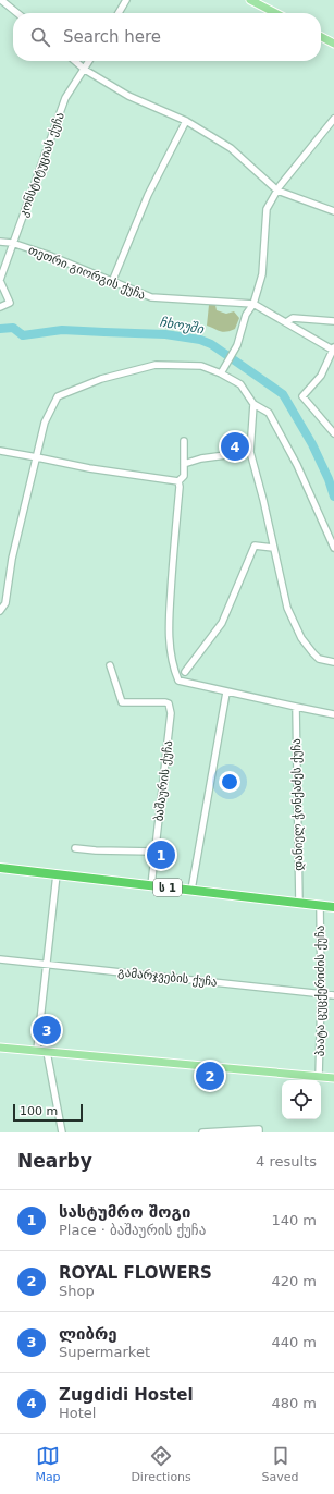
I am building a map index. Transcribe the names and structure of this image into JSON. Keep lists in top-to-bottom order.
{
  "streets": {
    "highway": ["ს 1"],
    "street": [
      "კონსტიტუციას ქუჩა",
      "თეთრი გიორგის ქუჩა",
      "ბაშაურის ქუჩა",
      "დანიელ ჭონქაძეს ქუჩა",
      "გამარჯვების ქუჩა",
      "პაატა ცუცქერიძის ქუჩა"
    ]
  },
  "crossings": [
    ["კონსტიტუციას ქუჩა", "თეთრი გიორგის ქუჩა"],
    ["ბაშაურის ქუჩა", "ს 1"],
    ["დანიელ ჭონქაძეს ქუჩა", "ს 1"],
    ["ს 1", "პაატა ცუცქერიძის ქუჩა"],
    ["გამარჯვების ქუჩა", "პაატა ცუცქერიძის ქუჩა"]
  ],
  "water": ["ჩხოუში"],
  "scale_bar": "100 m",
  "page": {
    "search": "Search here",
    "pins": [
      "4",
      "1",
      "3",
      "2"
    ],
    "scale": "100 m",
    "heading": ["Nearby", "4 results"],
    "list": [
      {
        "mark": "1",
        "name": "სასტუმრო შოგი",
        "note": "Place · ბაშაურის ქუჩა",
        "value": "140 m"
      },
      {
        "mark": "2",
        "name": "ROYAL FLOWERS",
        "note": "Shop",
        "value": "420 m"
      },
      {
        "mark": "3",
        "name": "ლიბრე",
        "note": "Supermarket",
        "value": "440 m"
      },
      {
        "mark": "4",
        "name": "Zugdidi Hostel",
        "note": "Hotel",
        "value": "480 m"
      }
    ],
    "nav": ["Map", "Directions", "Saved"]
  }
}
